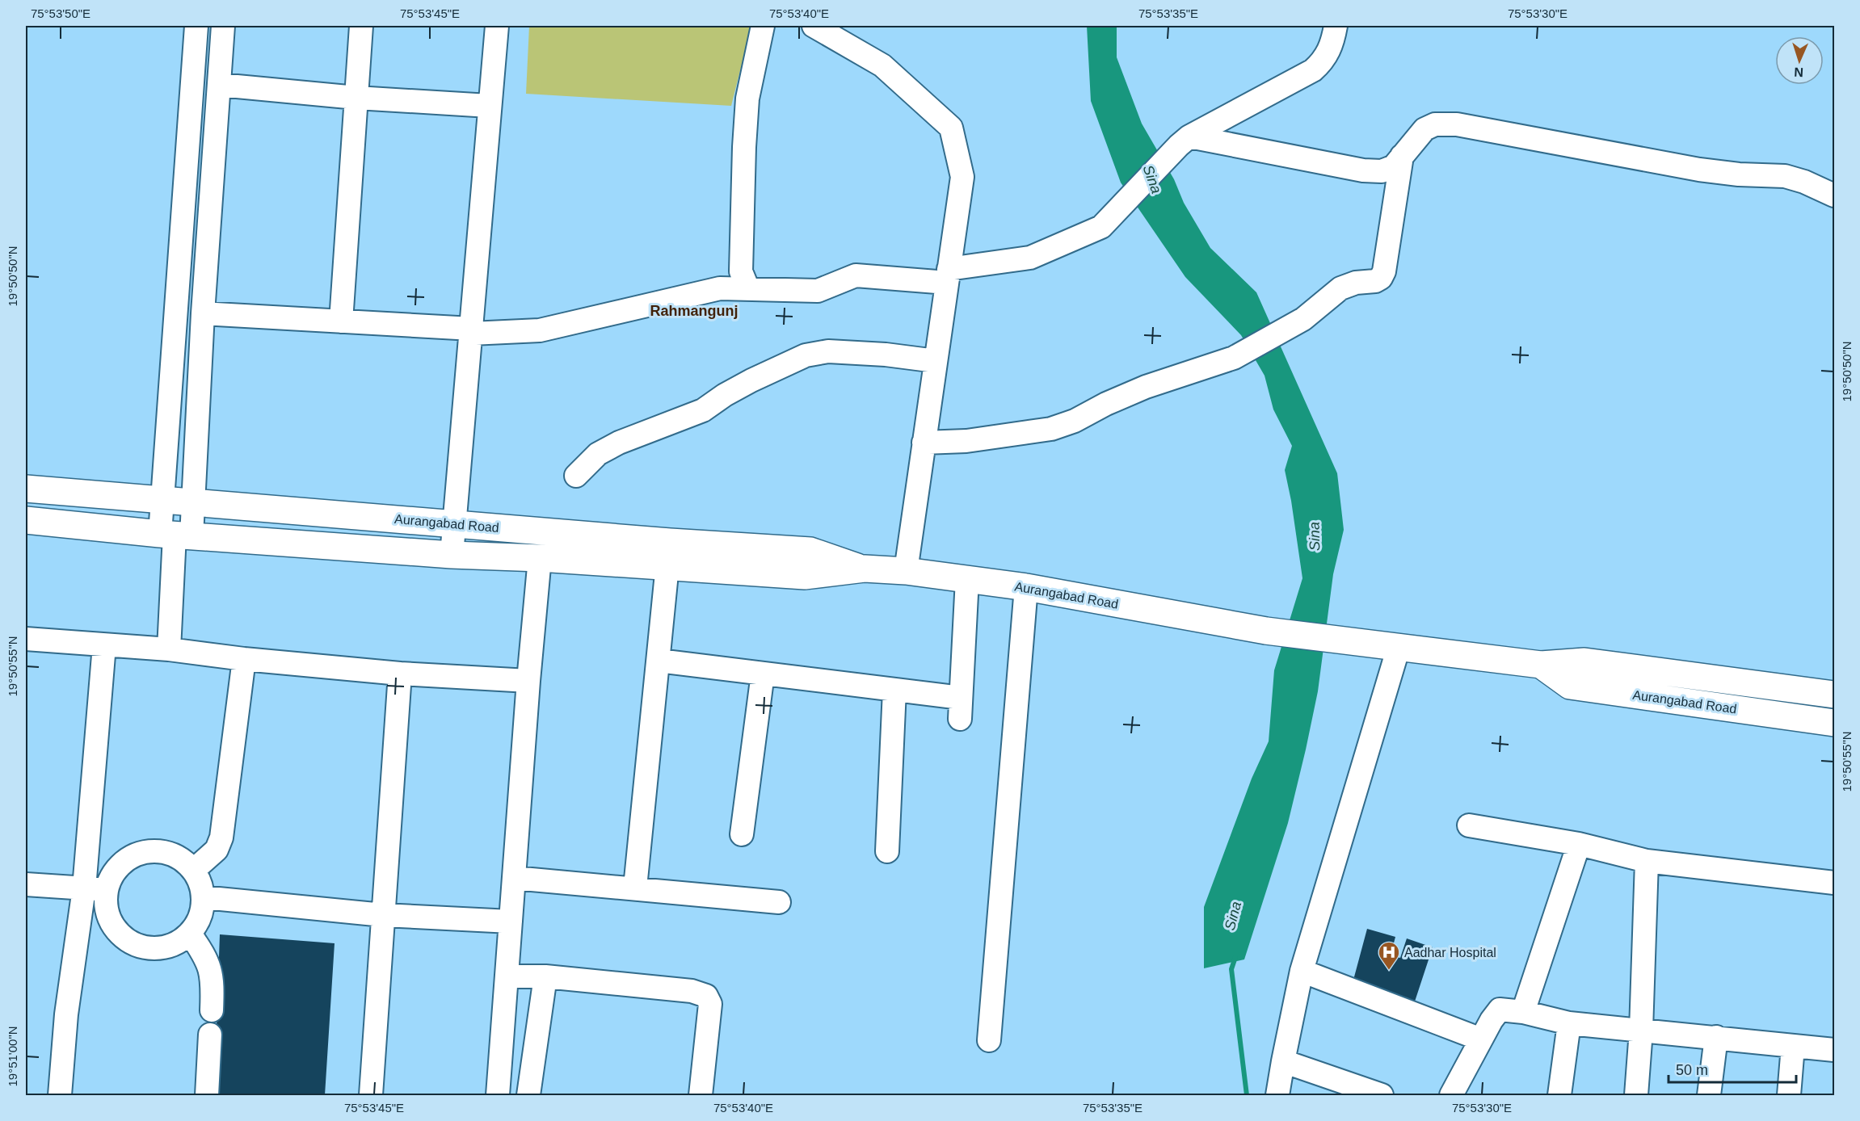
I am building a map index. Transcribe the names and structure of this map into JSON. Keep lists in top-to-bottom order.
{
  "streets": {
    "main road": ["Aurangabad Road"]
  },
  "districts": ["Rahmangunj"],
  "water": ["Sina"],
  "places": {
    "hospital": ["Aadhar Hospital"]
  },
  "scale_bar": "50 m",
  "north": "bottom",
  "coordinates": [
    "75°53'50\"E",
    "75°53'45\"E",
    "75°53'40\"E",
    "75°53'35\"E",
    "75°53'30\"E",
    "19°50'50\"N",
    "19°50'55\"N",
    "19°51'00\"N"
  ]
}
